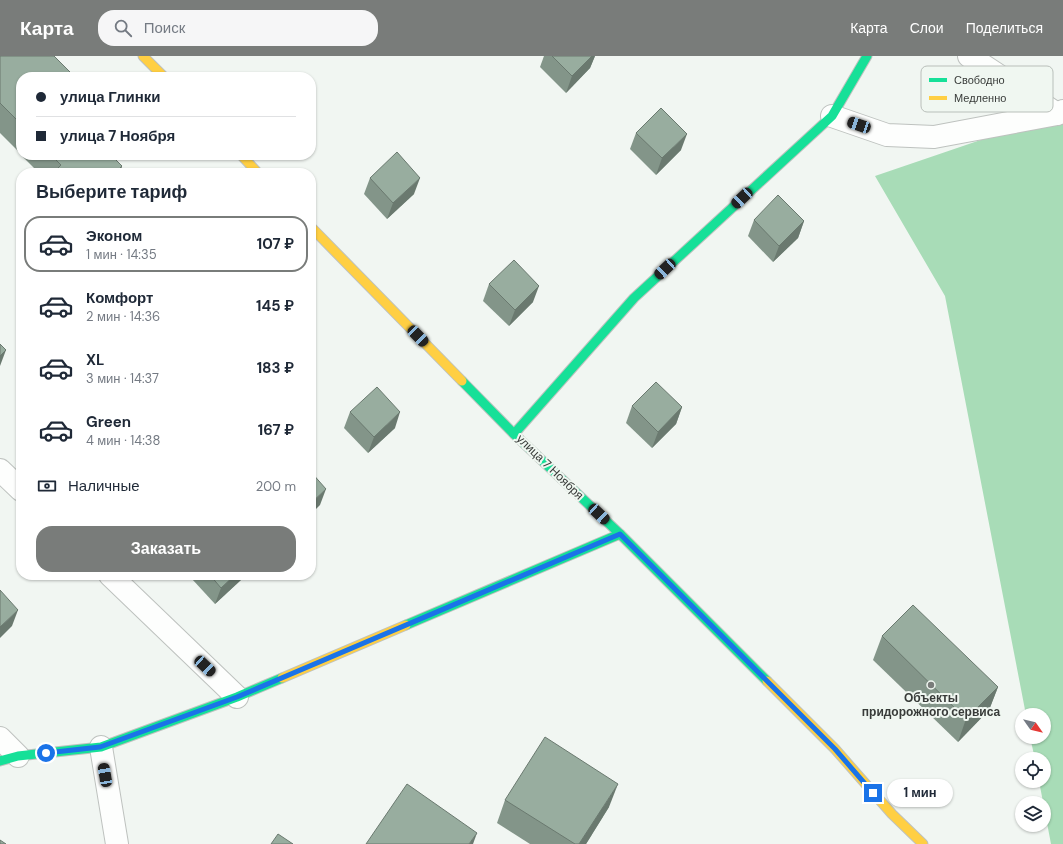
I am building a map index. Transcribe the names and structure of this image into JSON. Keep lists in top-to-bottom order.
{
  "streets": {
    "street": ["улица 7 Ноября"]
  },
  "places": ["Объекты придорожного сервиса"],
  "legend": ["Свободно", "Медленно"],
  "north": "bottom right",
  "page": {
    "header": "Карта",
    "search": "Поиск",
    "nav": ["Карта", "Слои", "Поделиться"],
    "banner": ["улица Глинки", "улица 7 Ноября"],
    "heading": "Выберите тариф",
    "list": [
      {
        "name": "Эконом",
        "note": "1 мин · 14:35",
        "value": "107 ₽"
      },
      {
        "name": "Комфорт",
        "note": "2 мин · 14:36",
        "value": "145 ₽"
      },
      {
        "name": "XL",
        "note": "3 мин · 14:37",
        "value": "183 ₽"
      },
      {
        "name": "Green",
        "note": "4 мин · 14:38",
        "value": "167 ₽"
      }
    ],
    "pay": ["Наличные", "200 m"],
    "buttons": "Заказать",
    "bubble": "1 мин"
  }
}
